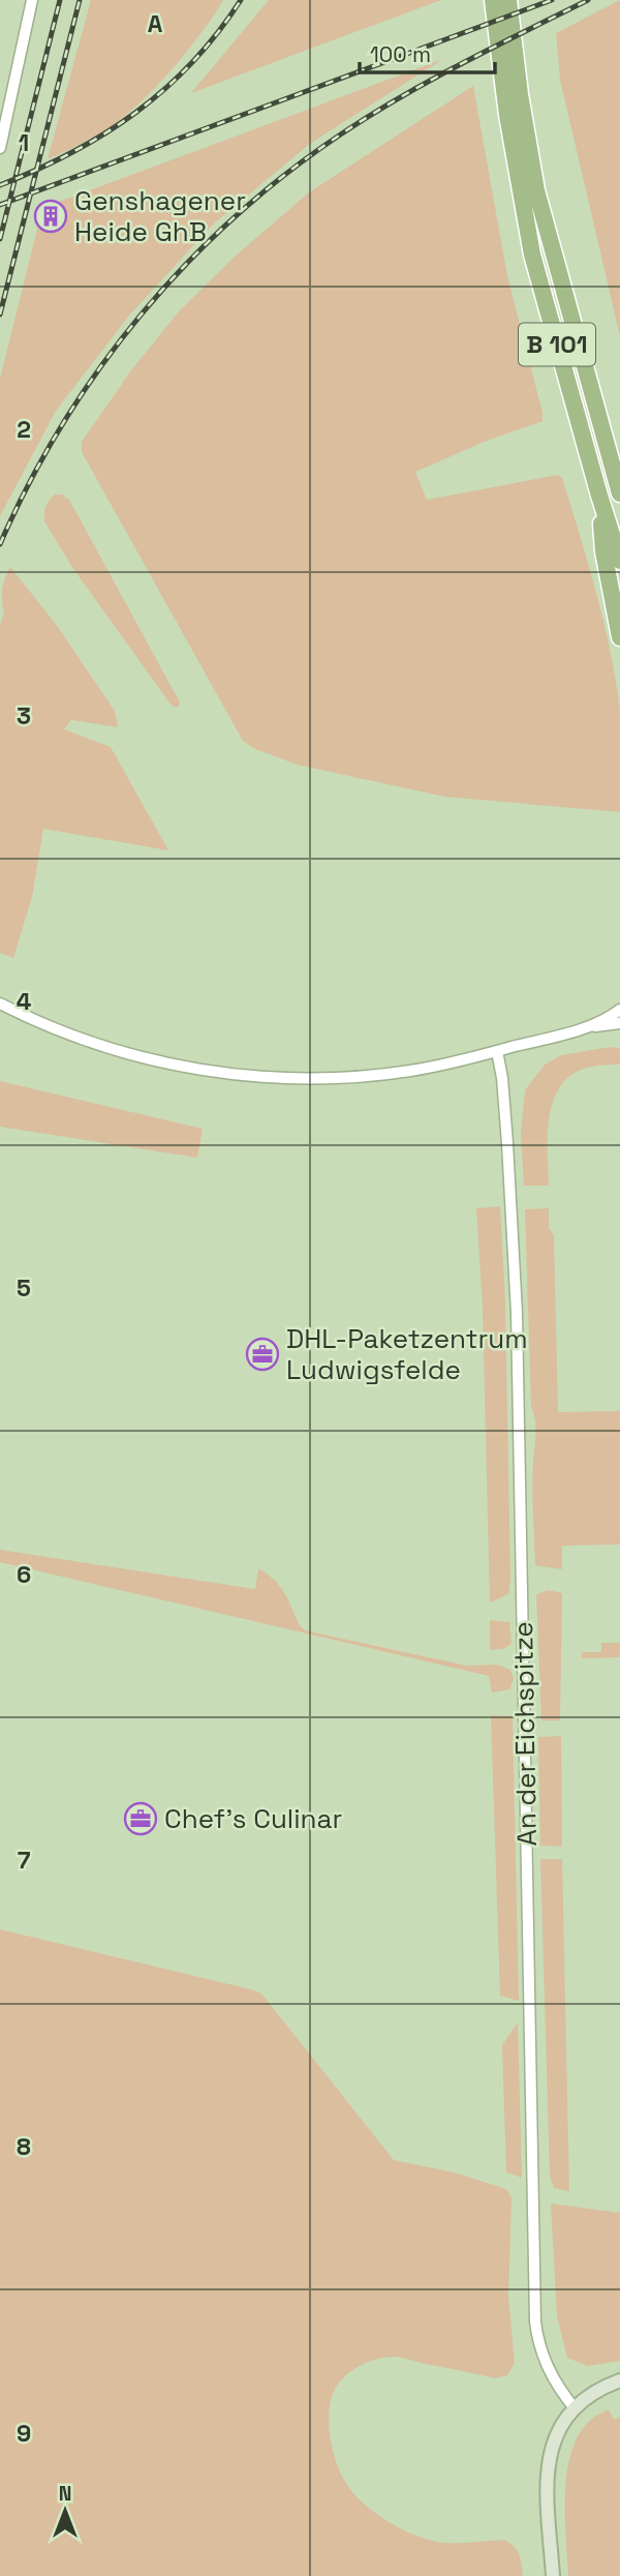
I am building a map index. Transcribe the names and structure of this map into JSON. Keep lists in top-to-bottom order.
{
  "streets": {
    "highway": ["B 101"],
    "street": ["An der Eichspitze"]
  },
  "places": {
    "building": ["Genshagener Heide GhB"],
    "office": ["DHL-Paketzentrum Ludwigsfelde", "Chef's Culinar"]
  },
  "scale_bar": "100 m",
  "north": "top",
  "grid": {
    "columns": ["A"],
    "rows": [
      "1",
      "2",
      "3",
      "4",
      "5",
      "6",
      "7",
      "8",
      "9"
    ]
  }
}
